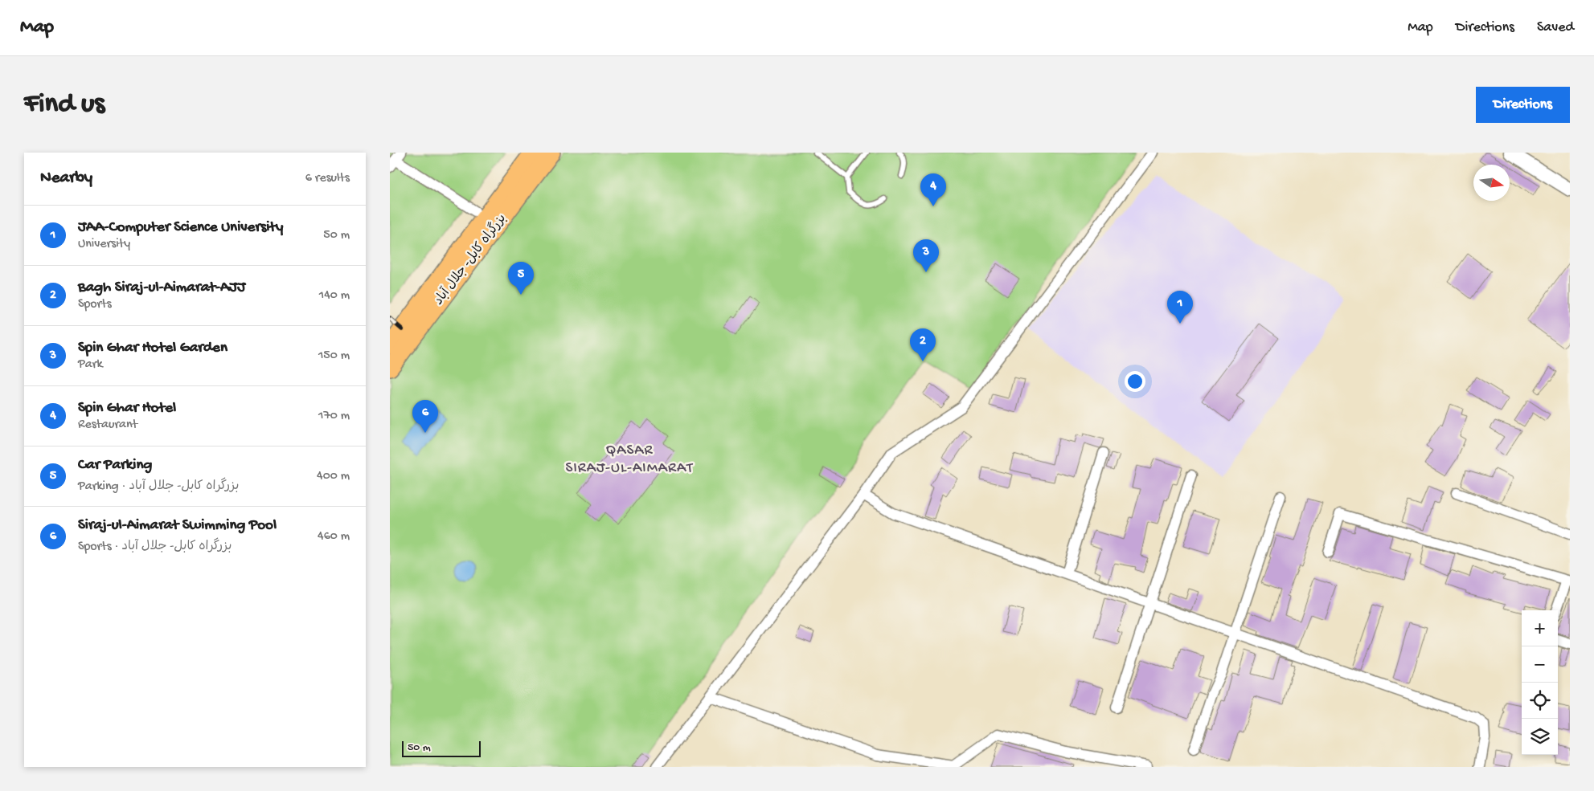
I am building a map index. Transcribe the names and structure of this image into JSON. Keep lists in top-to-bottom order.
{
  "streets": {
    "highway": ["بزرگراه کابل- جلال آباد"]
  },
  "districts": ["QASAR SIRAJ-UL-AIMARAT"],
  "scale_bar": "50 m",
  "north": "right",
  "page": {
    "header": "Map",
    "nav": ["Map", "Directions", "Saved"],
    "buttons": "Directions",
    "title": "Find us",
    "heading": ["Nearby", "6 results"],
    "pins": [
      "4",
      "3",
      "5",
      "1",
      "2",
      "6"
    ],
    "list": [
      {
        "mark": "1",
        "name": "JAA-Computer Science University",
        "note": "University",
        "value": "50 m"
      },
      {
        "mark": "2",
        "name": "Bagh Siraj-ul-Aimarat-AJJ",
        "note": "Sports",
        "value": "140 m"
      },
      {
        "mark": "3",
        "name": "Spin Ghar Hotel Garden",
        "note": "Park",
        "value": "150 m"
      },
      {
        "mark": "4",
        "name": "Spin Ghar Hotel",
        "note": "Restaurant",
        "value": "170 m"
      },
      {
        "mark": "5",
        "name": "Car Parking",
        "note": "Parking · بزرگراه کابل- جلال آباد",
        "value": "400 m"
      },
      {
        "mark": "6",
        "name": "Siraj-ul-Aimarat Swimming Pool",
        "note": "Sports · بزرگراه کابل- جلال آباد",
        "value": "460 m"
      }
    ],
    "map_buttons": ["+", "−"],
    "scale": "50 m"
  }
}
